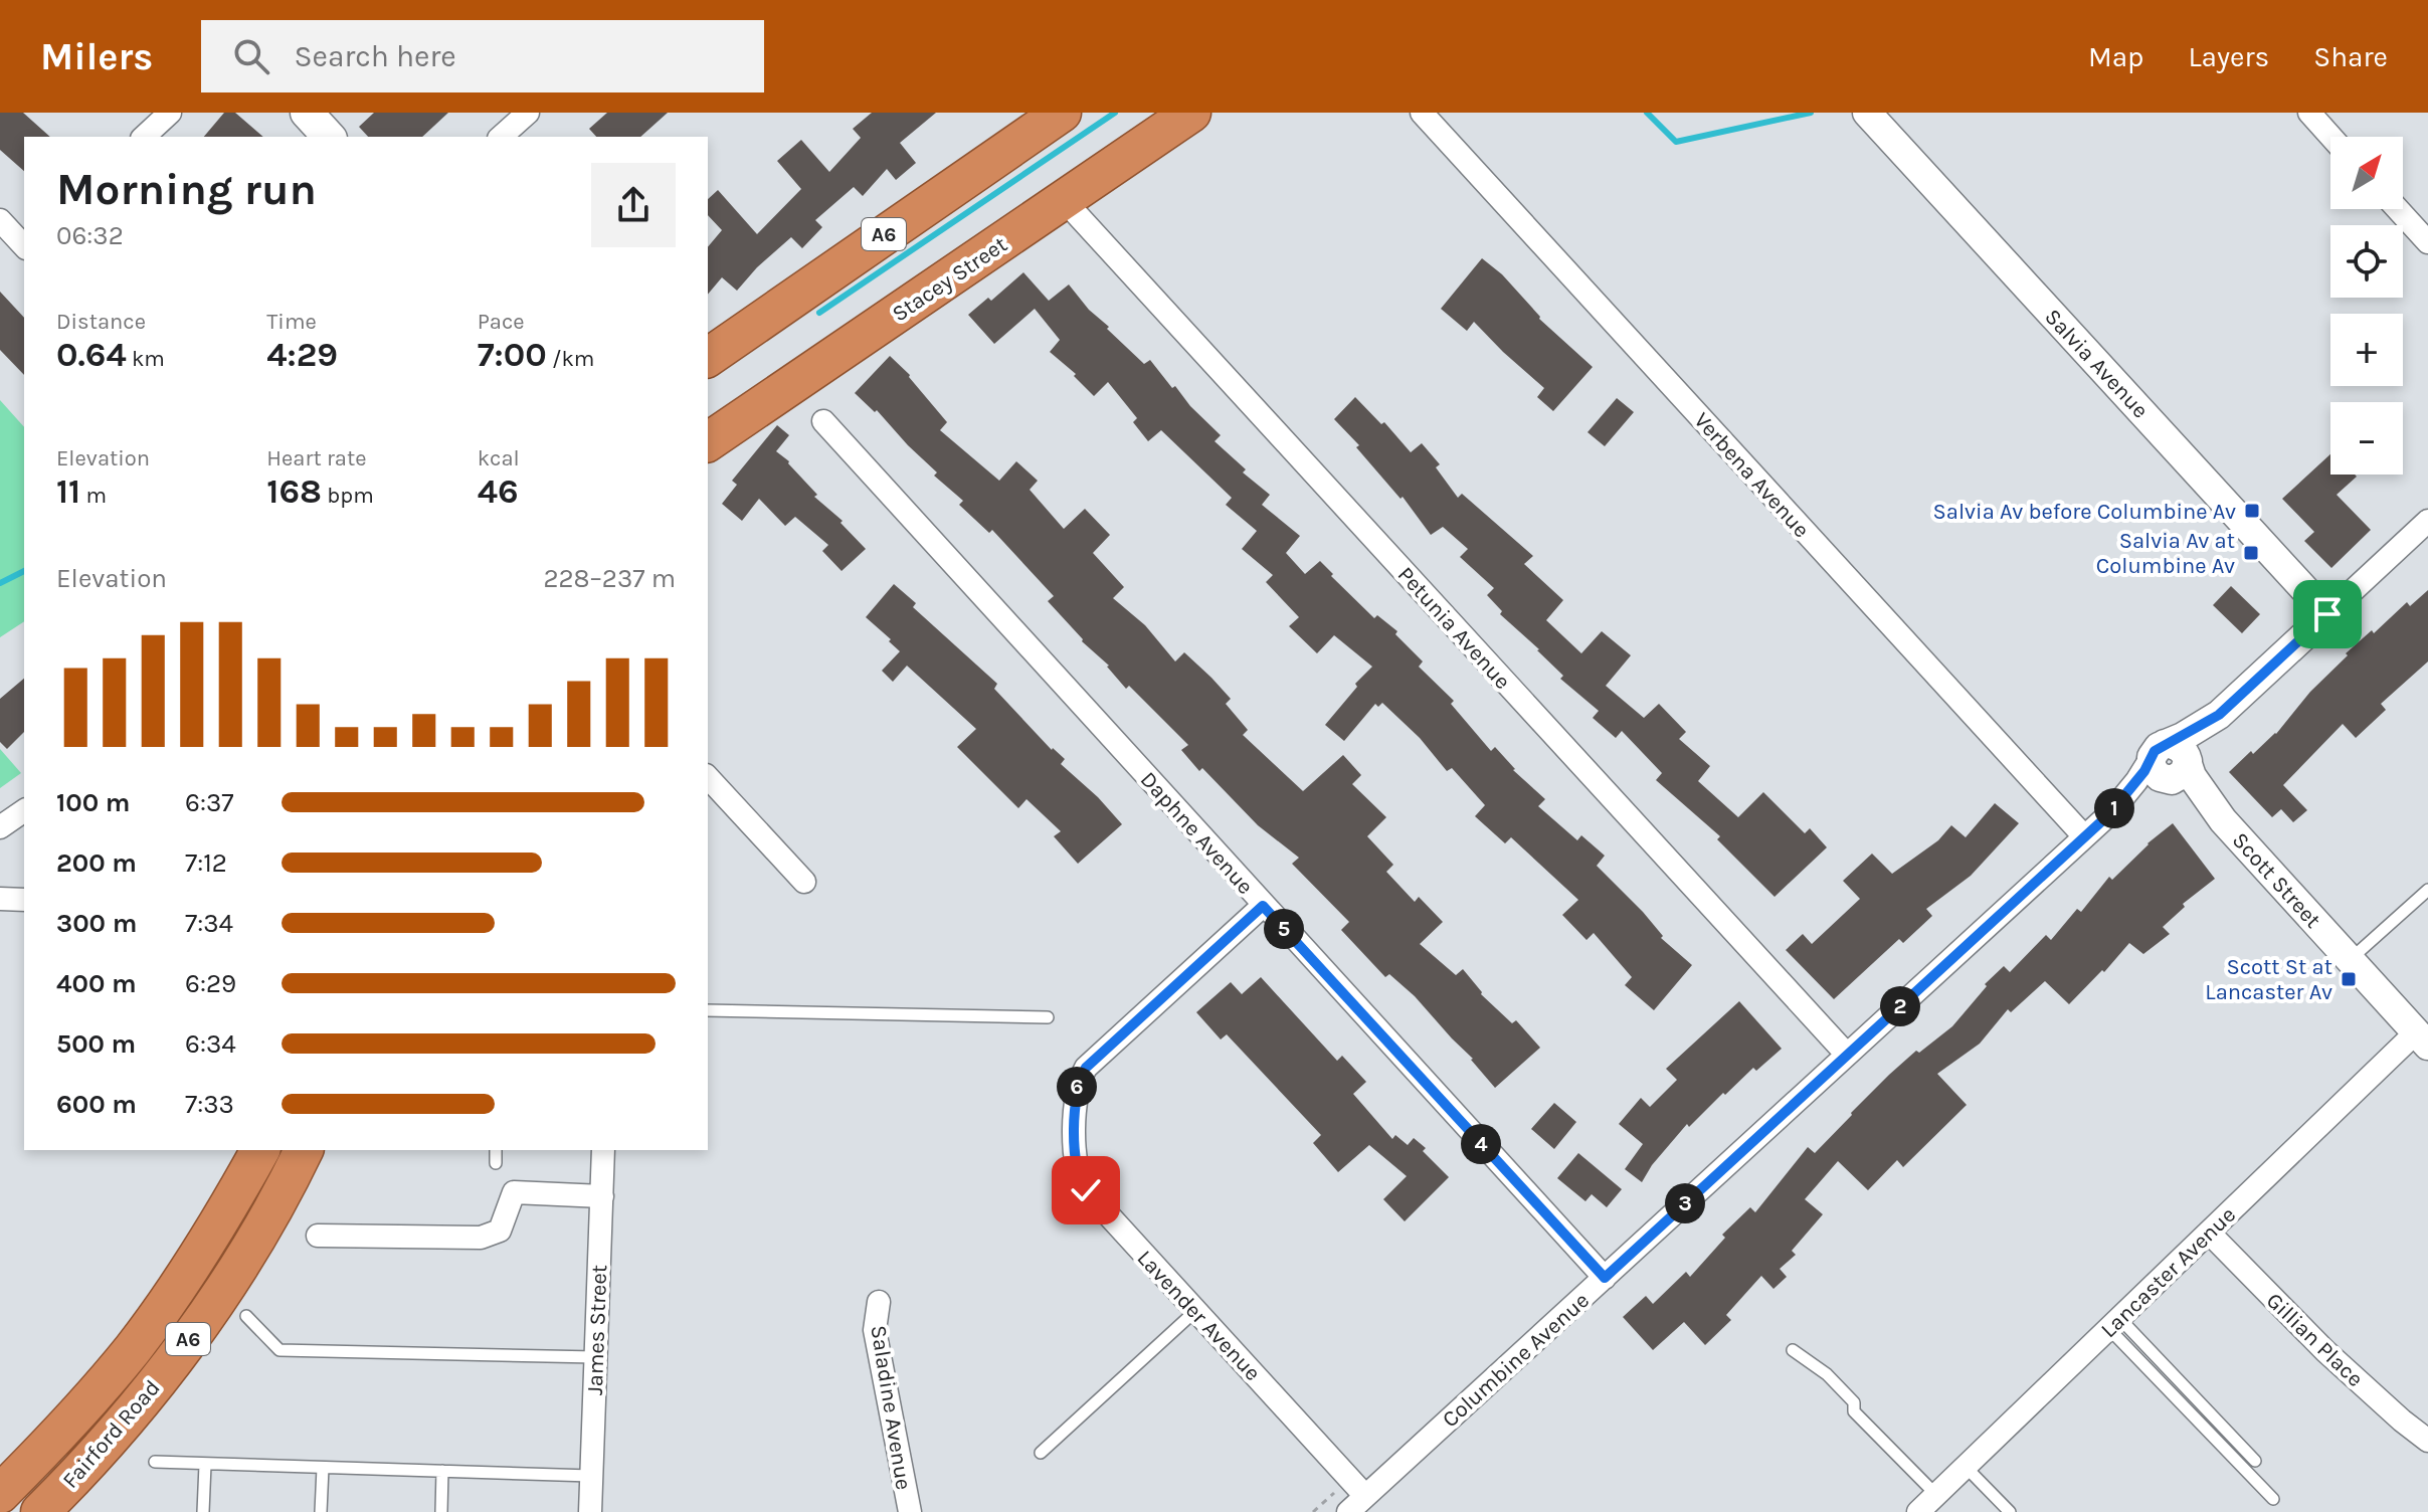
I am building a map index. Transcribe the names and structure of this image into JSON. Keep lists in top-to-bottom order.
{
  "streets": {
    "highway": ["A6", "Stacey Street", "Fairford Road"],
    "street": [
      "Salvia Avenue",
      "Verbena Avenue",
      "Petunia Avenue",
      "Daphne Avenue",
      "Scott Street",
      "Lancaster Avenue",
      "Lavender Avenue",
      "James Street",
      "Gillian Place",
      "Columbine Avenue",
      "Saladine Avenue"
    ]
  },
  "crossings": [
    ["Stacey Street", "Petunia Avenue"],
    ["Salvia Avenue", "Columbine Avenue"],
    ["Verbena Avenue", "Columbine Avenue"],
    ["Petunia Avenue", "Columbine Avenue"],
    ["Daphne Avenue", "Lavender Avenue"],
    ["Daphne Avenue", "Columbine Avenue"],
    ["Scott Street", "Lancaster Avenue"],
    ["Scott Street", "Columbine Avenue"],
    ["Lancaster Avenue", "Gillian Place"],
    ["Lavender Avenue", "Columbine Avenue"]
  ],
  "places": {
    "transit": ["Salvia Av before Columbine Av", "Salvia Av at Columbine Av", "Scott St at Lancaster Av"]
  },
  "north": "top right",
  "page": {
    "header": "Milers",
    "search": "Search here",
    "nav": ["Map", "Layers", "Share"],
    "map_buttons": ["+", "−"],
    "heading": ["Morning run", "06:32"],
    "stats": [
      ["Distance", "0.64 km"],
      ["Time", "4:29"],
      ["Pace", "7:00 /km"],
      ["Elevation", "11 m"],
      ["Heart rate", "168 bpm"],
      ["kcal", "46"]
    ],
    "chart": ["Elevation", "228–237 m"],
    "list": [
      {
        "name": "100 m",
        "note": "6:37"
      },
      {
        "name": "200 m",
        "note": "7:12"
      },
      {
        "name": "300 m",
        "note": "7:34"
      },
      {
        "name": "400 m",
        "note": "6:29"
      },
      {
        "name": "500 m",
        "note": "6:34"
      },
      {
        "name": "600 m",
        "note": "7:33"
      }
    ],
    "pins": [
      "1",
      "5",
      "2",
      "6",
      "4",
      "3"
    ]
  }
}
